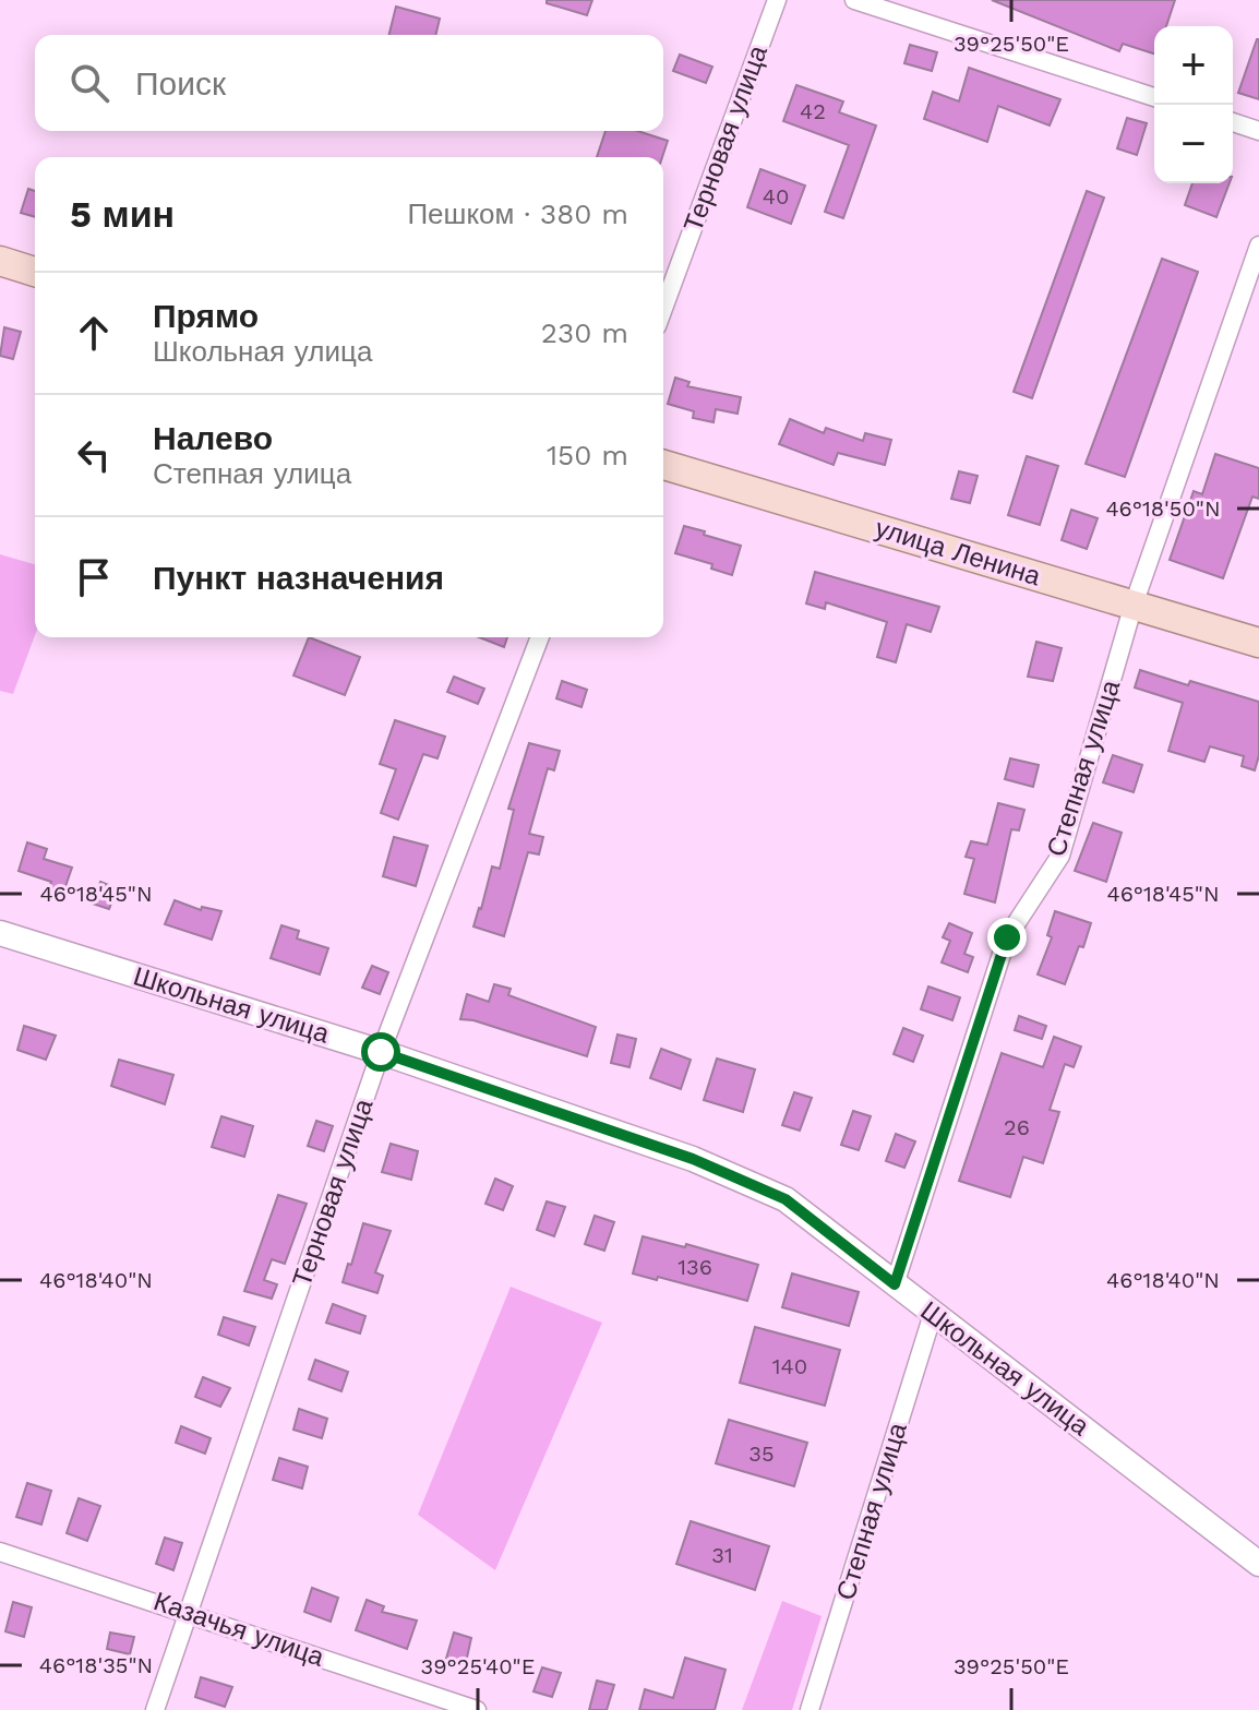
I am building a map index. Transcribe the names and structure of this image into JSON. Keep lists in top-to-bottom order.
{
  "streets": {
    "main road": ["улица Ленина"],
    "street": [
      "Терновая улица",
      "Степная улица",
      "Школьная улица",
      "Казачья улица"
    ]
  },
  "crossings": [
    ["Терновая улица", "Школьная улица"],
    ["Терновая улица", "Казачья улица"],
    ["улица Ленина", "Степная улица"],
    ["Степная улица", "Школьная улица"]
  ],
  "house_numbers": [
    "42",
    "40",
    "26",
    "136",
    "140",
    "35",
    "31"
  ],
  "page": {
    "map_buttons": ["+", "−"],
    "search": "Поиск",
    "heading": ["5 мин", "Пешком · 380 m"],
    "list": [
      ["Прямо", "Школьная улица", "230 m"],
      ["Налево", "Степная улица", "150 m"],
      "Пункт назначения"
    ]
  },
  "coordinates": [
    "39°25'50\"E",
    "46°18'50\"N",
    "46°18'45\"N",
    "46°18'40\"N",
    "46°18'35\"N",
    "39°25'40\"E"
  ]
}
